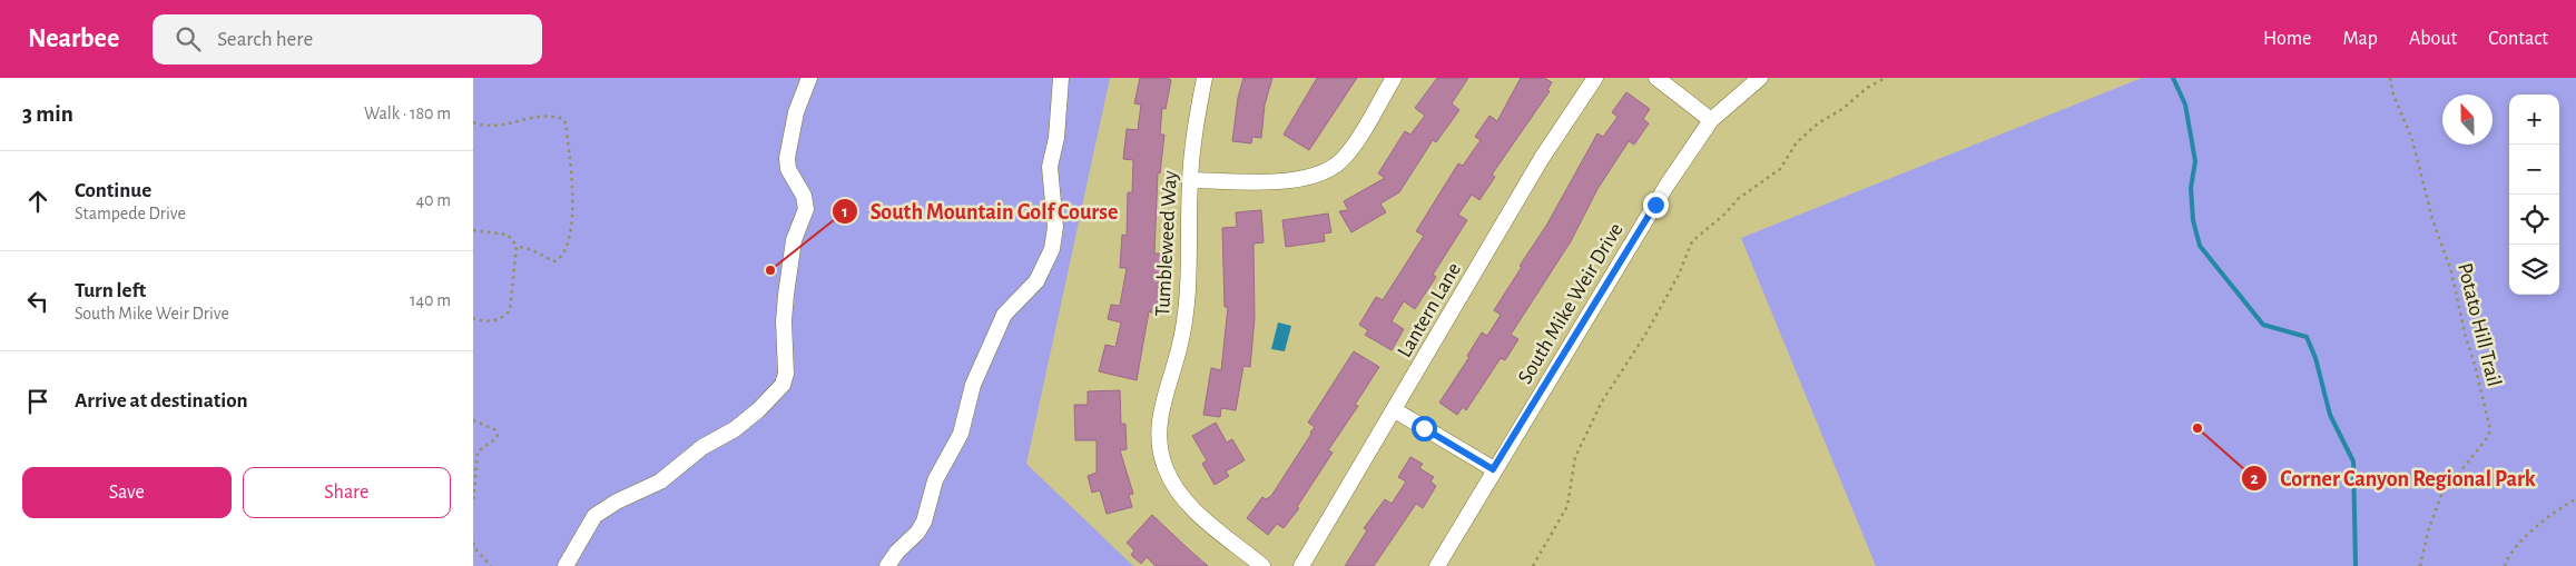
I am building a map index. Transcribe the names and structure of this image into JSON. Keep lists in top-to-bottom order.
{
  "streets": {
    "street": ["Tumbleweed Way", "South Mike Weir Drive", "Lantern Lane"],
    "path": ["Potato Hill Trail"]
  },
  "places": ["South Mountain Golf Course", "Corner Canyon Regional Park"],
  "north": "top",
  "page": {
    "header": "Nearbee",
    "search": "Search here",
    "nav": [
      "Home",
      "Map",
      "About",
      "Contact"
    ],
    "heading": ["3 min", "Walk · 180 m"],
    "map_buttons": ["+", "−"],
    "list": [
      ["Continue", "Stampede Drive", "40 m"],
      ["Turn left", "South Mike Weir Drive", "140 m"],
      "Arrive at destination"
    ],
    "buttons": ["Save", "Share"]
  }
}
